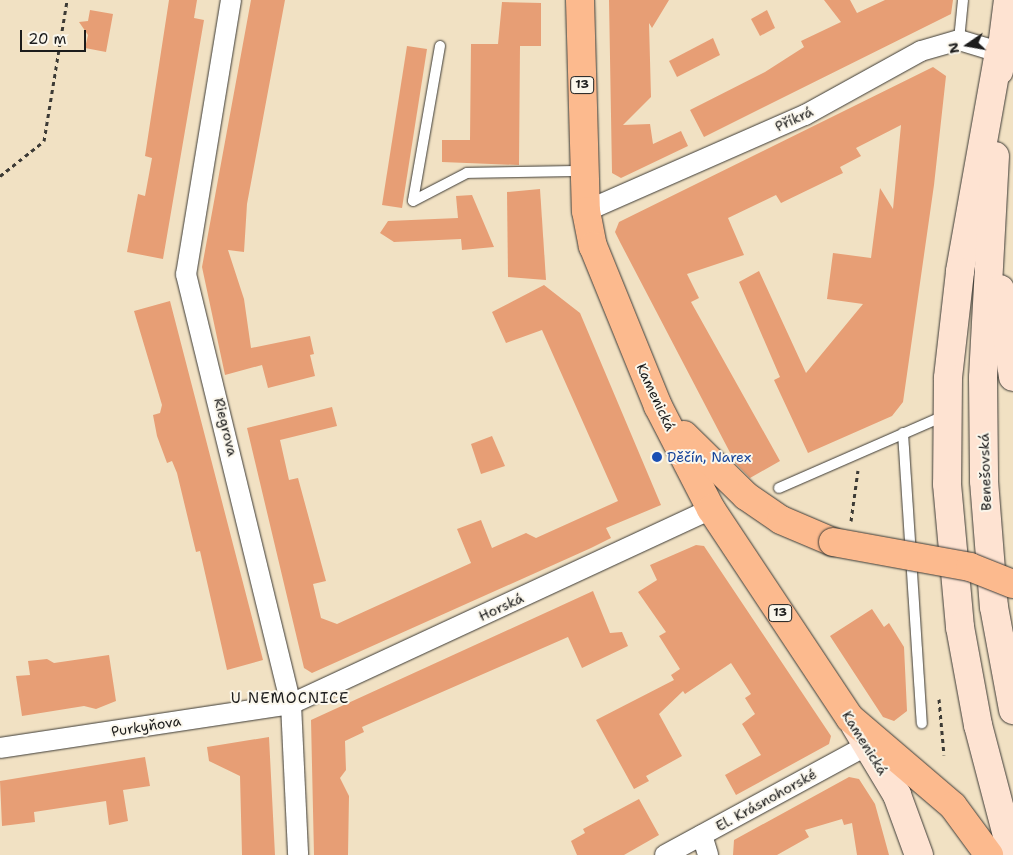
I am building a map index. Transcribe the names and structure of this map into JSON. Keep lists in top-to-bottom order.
{
  "streets": {
    "main road": ["13", "Kamenická", "Benešovská"],
    "street": [
      "Příkrá",
      "Riegrova",
      "Horská",
      "Purkyňova",
      "El. Krásnohorské"
    ]
  },
  "crossings": [
    ["13", "Kamenická"],
    ["Příkrá", "Kamenická"],
    ["Kamenická", "Horská"],
    ["Kamenická", "El. Krásnohorské"],
    ["Riegrova", "Horská"],
    ["Riegrova", "Purkyňova"],
    ["Horská", "Purkyňova"]
  ],
  "districts": ["U NEMOCNICE"],
  "places": ["Děčín, Narex"],
  "scale_bar": "20 m",
  "north": "left"
}
